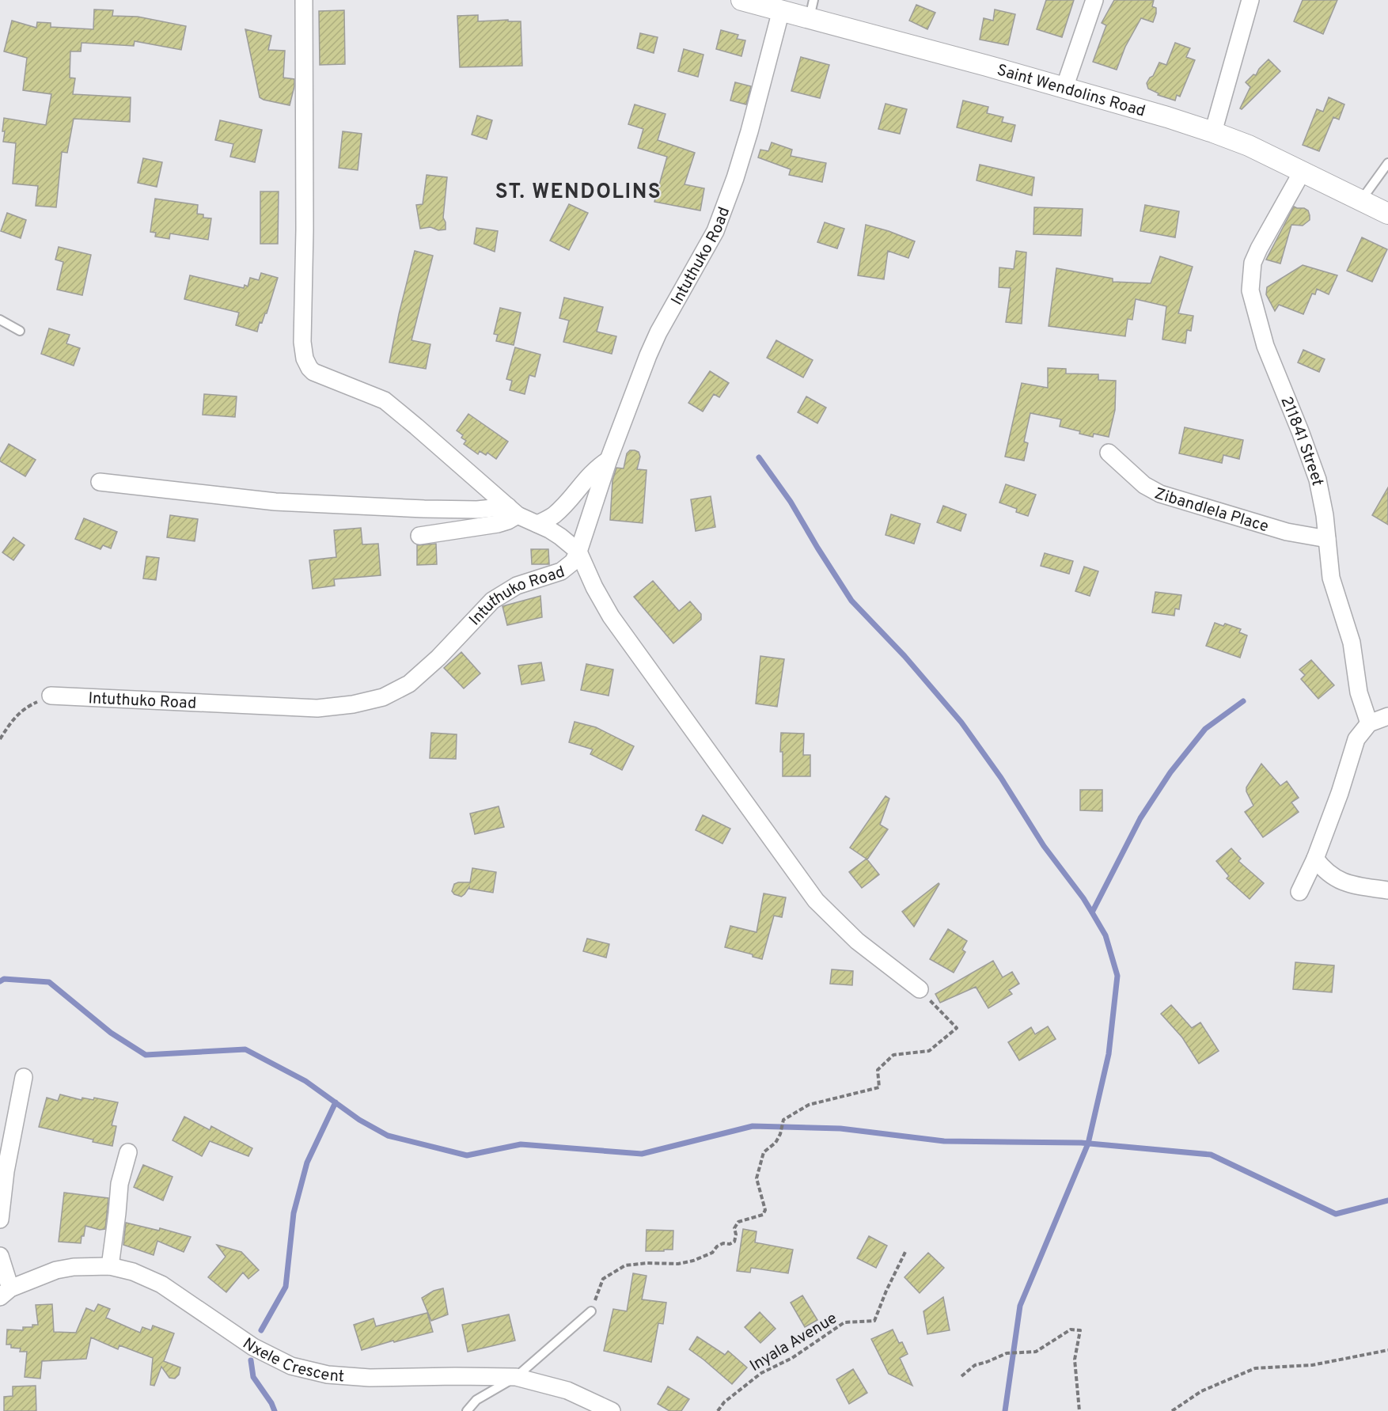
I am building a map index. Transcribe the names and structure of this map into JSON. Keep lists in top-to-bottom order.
{
  "streets": {
    "street": [
      "Saint Wendolins Road",
      "Intuthuko Road",
      "211841 Street",
      "Zibandlela Place",
      "Nxele Crescent"
    ],
    "path": ["Inyala Avenue"]
  },
  "crossings": [
    ["Saint Wendolins Road", "Intuthuko Road"],
    ["Saint Wendolins Road", "211841 Street"],
    ["211841 Street", "Zibandlela Place"]
  ],
  "districts": ["ST. WENDOLINS"]
}
